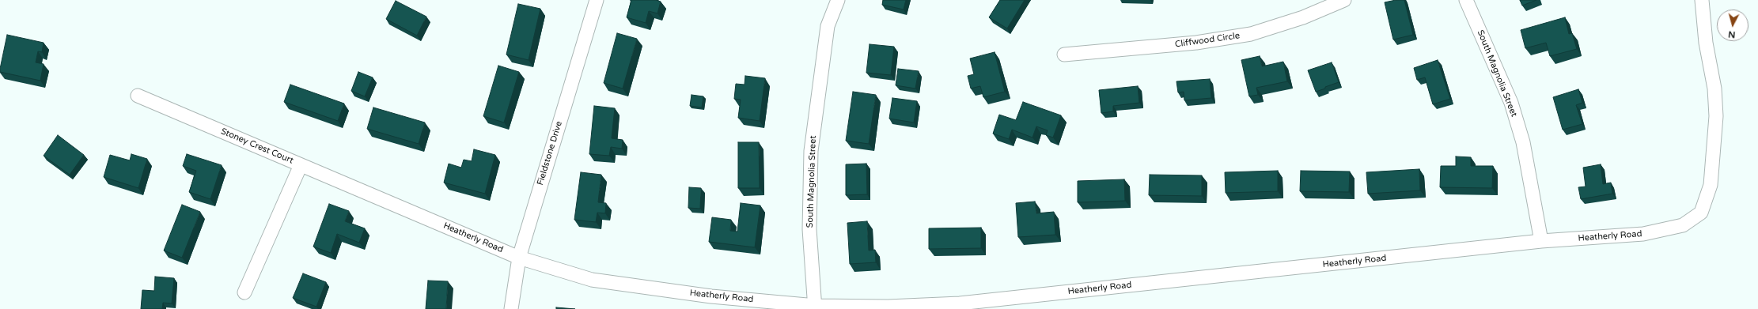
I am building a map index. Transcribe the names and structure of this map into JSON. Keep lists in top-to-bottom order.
{
  "streets": {
    "street": [
      "Cliffwood Circle",
      "South Magnolia Street",
      "Stoney Crest Court",
      "Fieldstone Drive",
      "Heatherly Road"
    ]
  },
  "crossings": [
    ["South Magnolia Street", "Heatherly Road"],
    ["Stoney Crest Court", "Heatherly Road"],
    ["Fieldstone Drive", "Heatherly Road"]
  ],
  "north": "bottom"
}
